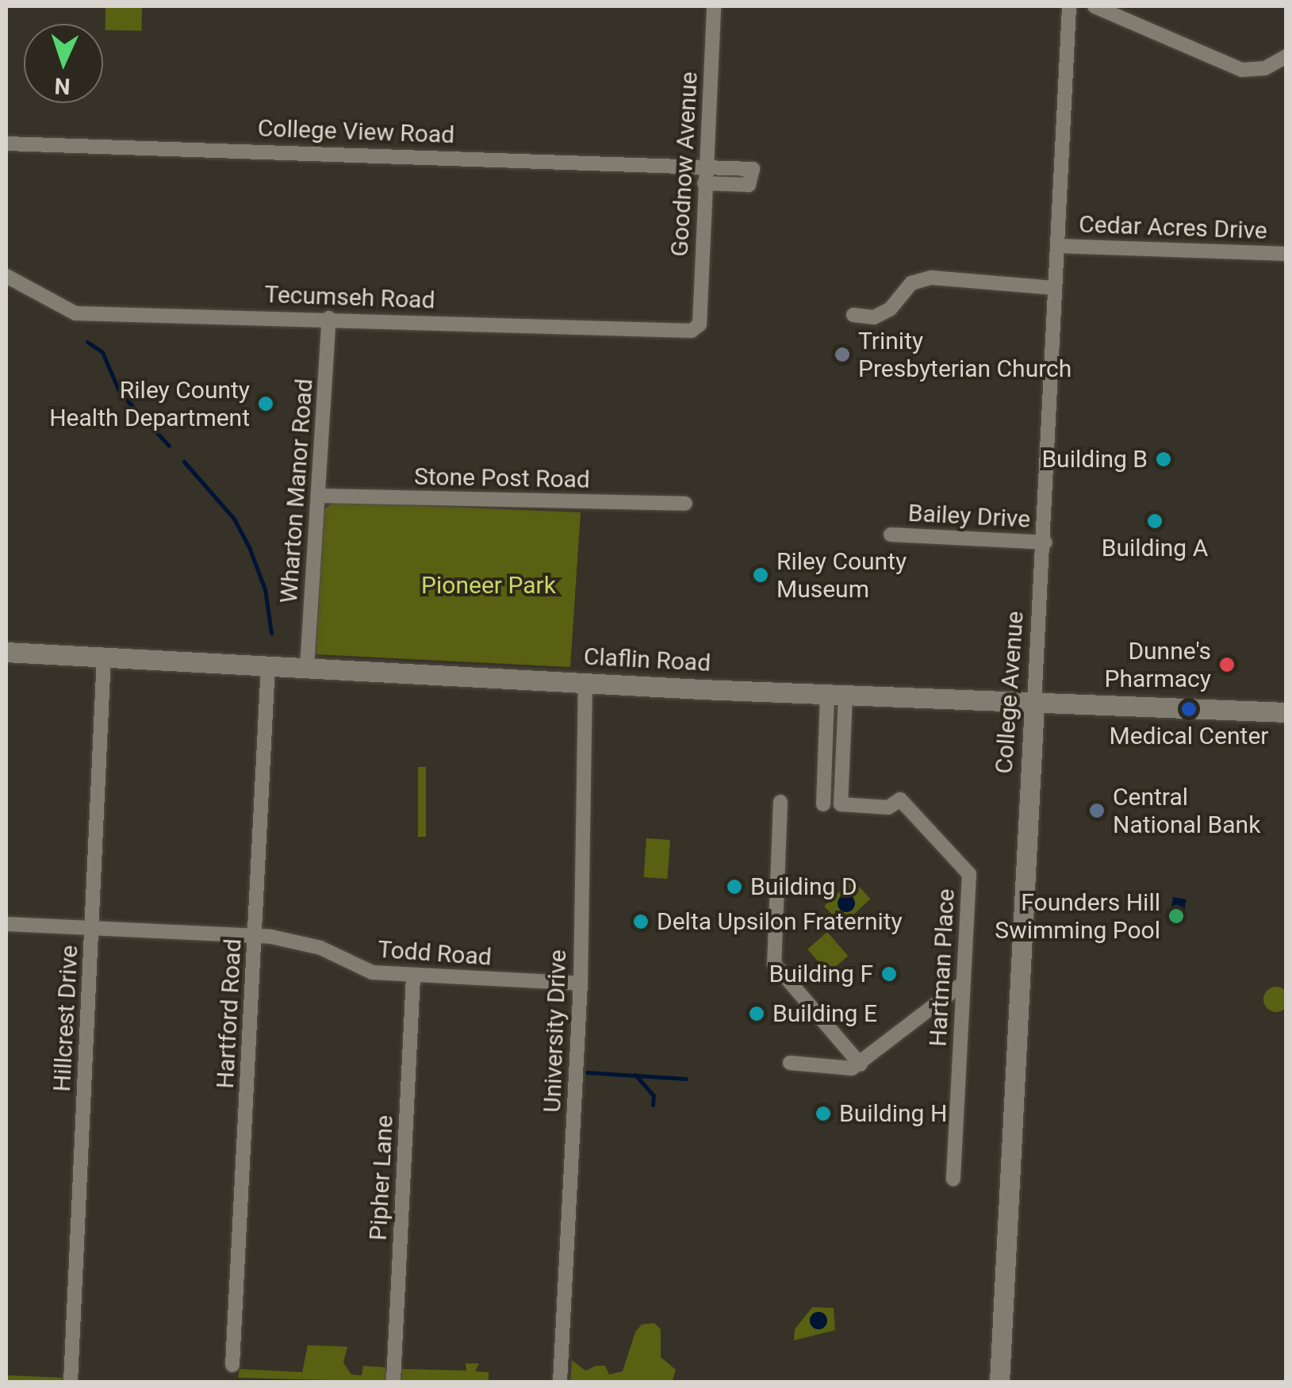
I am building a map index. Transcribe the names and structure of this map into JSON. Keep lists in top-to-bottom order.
{
  "streets": {
    "street": [
      "College View Road",
      "Goodnow Avenue",
      "Cedar Acres Drive",
      "Tecumseh Road",
      "Stone Post Road",
      "Wharton Manor Road",
      "Bailey Drive",
      "Claflin Road",
      "College Avenue",
      "Todd Road",
      "Hartman Place",
      "Hartford Road",
      "Hillcrest Drive",
      "University Drive",
      "Pipher Lane"
    ]
  },
  "crossings": [
    ["College View Road", "Goodnow Avenue"],
    ["Goodnow Avenue", "Tecumseh Road"],
    ["Cedar Acres Drive", "College Avenue"],
    ["Tecumseh Road", "Wharton Manor Road"],
    ["Stone Post Road", "Wharton Manor Road"],
    ["Wharton Manor Road", "Claflin Road"],
    ["Bailey Drive", "College Avenue"],
    ["Claflin Road", "College Avenue"],
    ["Claflin Road", "Hartman Place"],
    ["Claflin Road", "Hartford Road"],
    ["Claflin Road", "Hillcrest Drive"],
    ["Claflin Road", "University Drive"],
    ["Todd Road", "Hartford Road"],
    ["Todd Road", "Hillcrest Drive"],
    ["Todd Road", "University Drive"],
    ["Todd Road", "Pipher Lane"]
  ],
  "parks": ["Pioneer Park"],
  "places": [
    "Trinity Presbyterian Church",
    "Riley County Health Department",
    "Building B",
    "Building A",
    "Riley County Museum",
    "Dunne's Pharmacy",
    "Medical Center",
    "Central National Bank",
    "Building D",
    "Founders Hill Swimming Pool",
    "Delta Upsilon Fraternity",
    "Building F",
    "Building E",
    "Building H"
  ],
  "north": "bottom"
}
